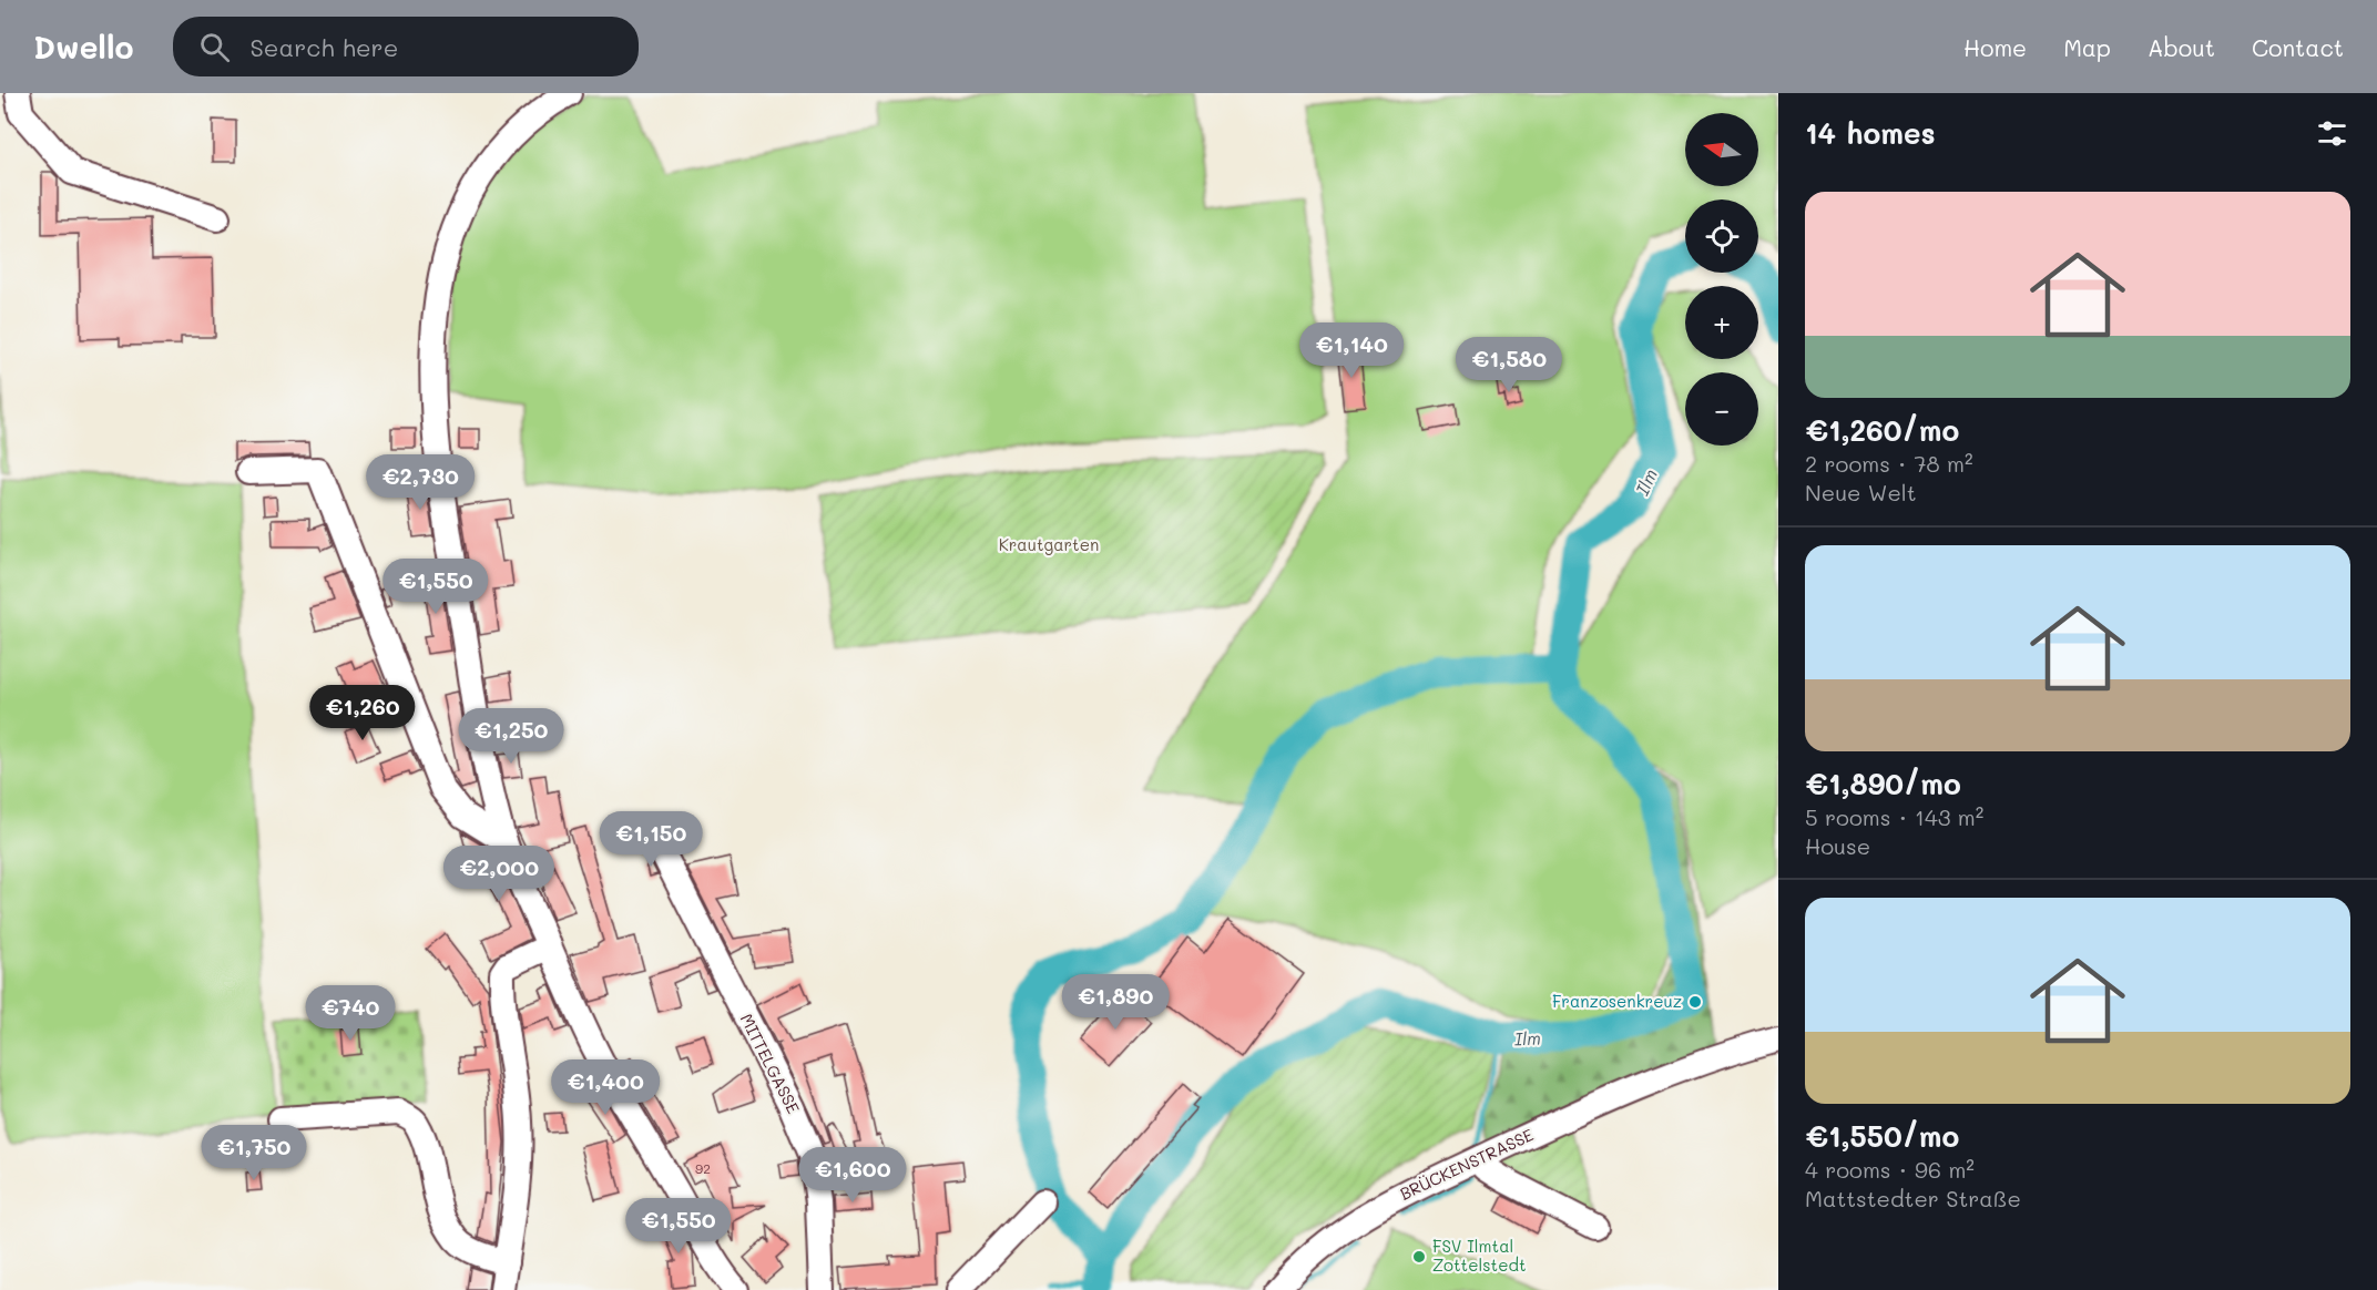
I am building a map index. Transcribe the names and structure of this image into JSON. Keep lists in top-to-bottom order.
{
  "streets": {
    "street": ["MITTELGASSE", "BRÜCKENSTRASSE"]
  },
  "water": ["Ilm"],
  "parks": ["Krautgarten"],
  "places": ["Franzosenkreuz", "FSV Ilmtal Zottelstedt"],
  "house_numbers": ["92"],
  "north": "left",
  "page": {
    "header": "Dwello",
    "search": "Search here",
    "nav": [
      "Home",
      "Map",
      "About",
      "Contact"
    ],
    "heading": "14 homes",
    "map_buttons": ["+", "−"],
    "list": [
      {
        "name": "€1,260/mo",
        "note": "2 rooms · 78 m² · Neue Welt"
      },
      {
        "name": "€1,890/mo",
        "note": "5 rooms · 143 m² · House"
      },
      {
        "name": "€1,550/mo",
        "note": "4 rooms · 96 m² · Mattstedter Straße"
      }
    ],
    "price": [
      "€1,140",
      "€1,580",
      "€2,730",
      "€1,550",
      "€1,260",
      "€1,250",
      "€1,150",
      "€2,000",
      "€1,890",
      "€740",
      "€1,400",
      "€1,750",
      "€1,600",
      "€1,550"
    ]
  }
}
